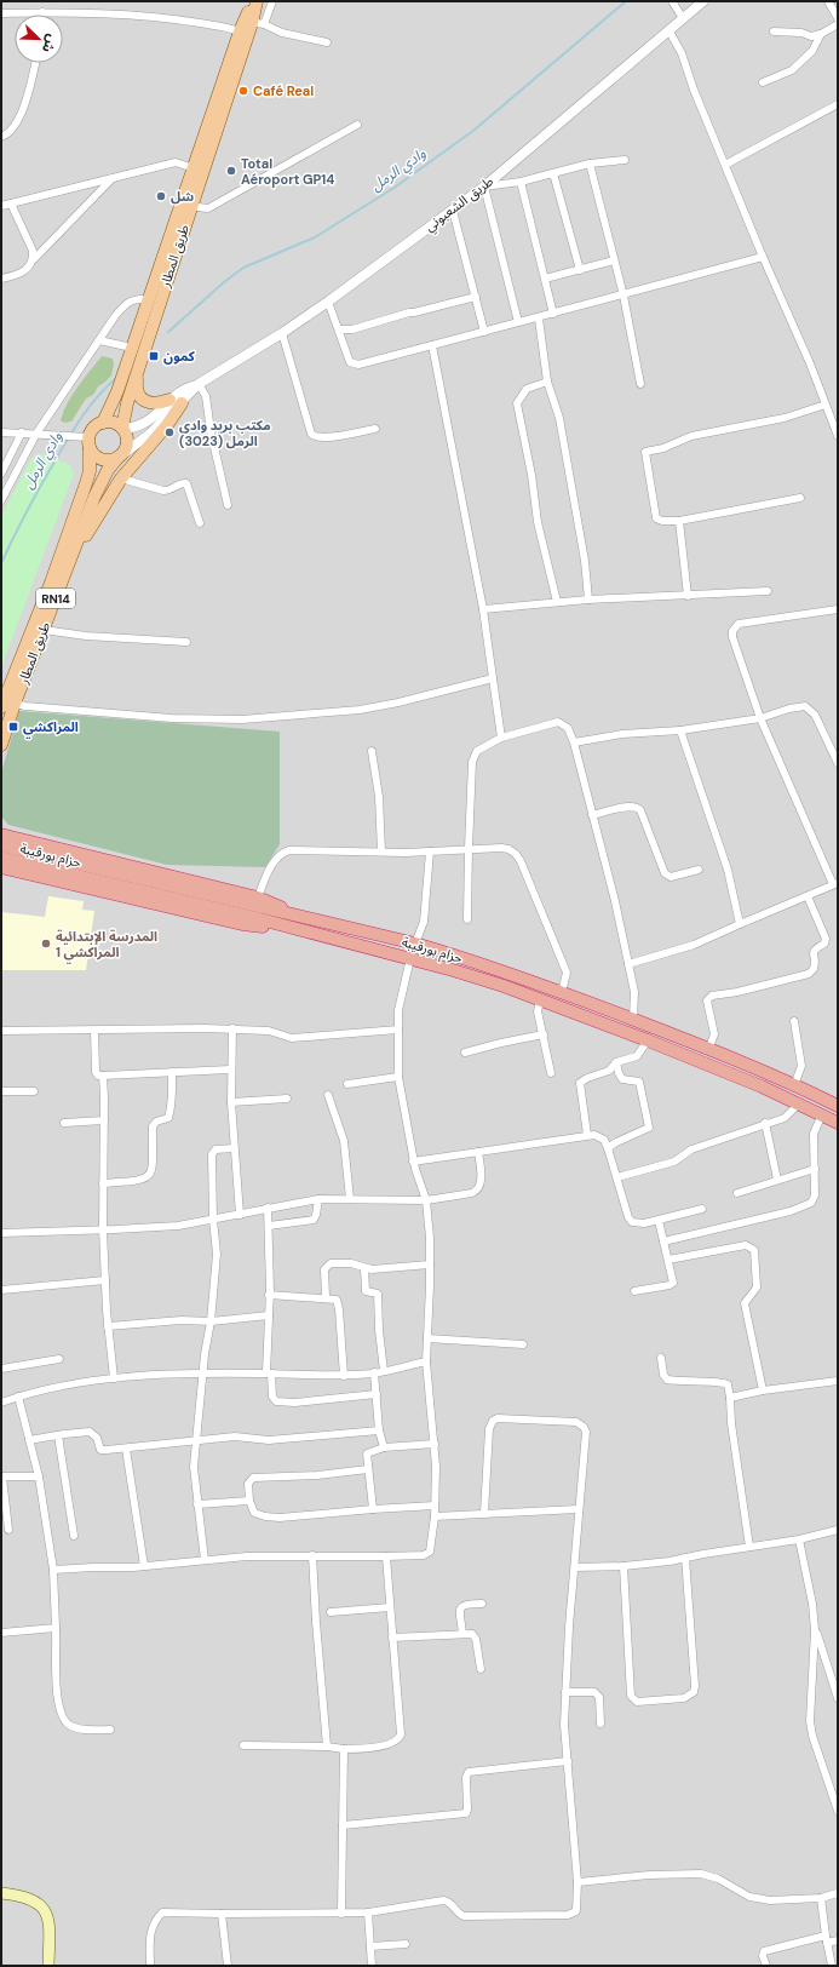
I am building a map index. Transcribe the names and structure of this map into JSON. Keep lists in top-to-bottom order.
{
  "streets": {
    "highway": ["حزام بورقيبة"],
    "main road": ["طريق المطار", "RN14"],
    "street": ["طريق الشعبوني"]
  },
  "crossings": [
    ["طريق الشعبوني", "طريق المطار"],
    ["طريق الشعبوني", "RN14"],
    ["طريق المطار", "RN14"]
  ],
  "water": ["وادي الرمل"],
  "places": {
    "other": [
      "Café Real",
      "Total Aéroport GP14",
      "شل",
      "مكتب بريد وادي الرمل (3023)",
      "المدرسة الإبتدائية المراكشي 1"
    ],
    "transit": ["كمون", "المراكشي"]
  },
  "north": "bottom right"
}
